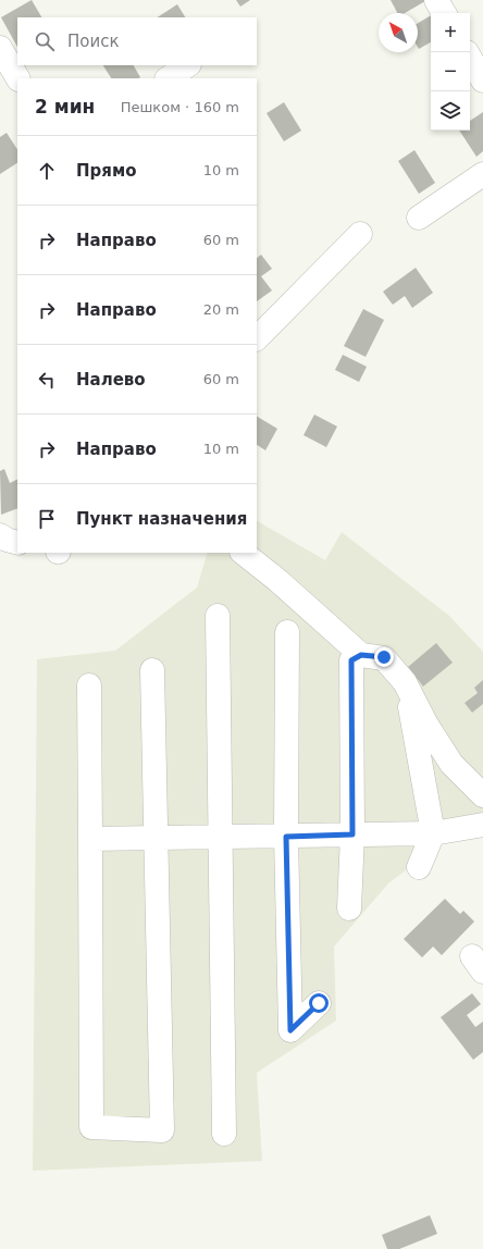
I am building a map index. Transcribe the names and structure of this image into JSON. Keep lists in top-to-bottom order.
{
  "north": "top left",
  "page": {
    "map_buttons": ["+", "−"],
    "search": "Поиск",
    "heading": ["2 мин", "Пешком · 160 m"],
    "list": [
      ["Прямо", "10 m"],
      ["Направо", "60 m"],
      ["Направо", "20 m"],
      ["Налево", "60 m"],
      ["Направо", "10 m"],
      "Пункт назначения"
    ]
  }
}
